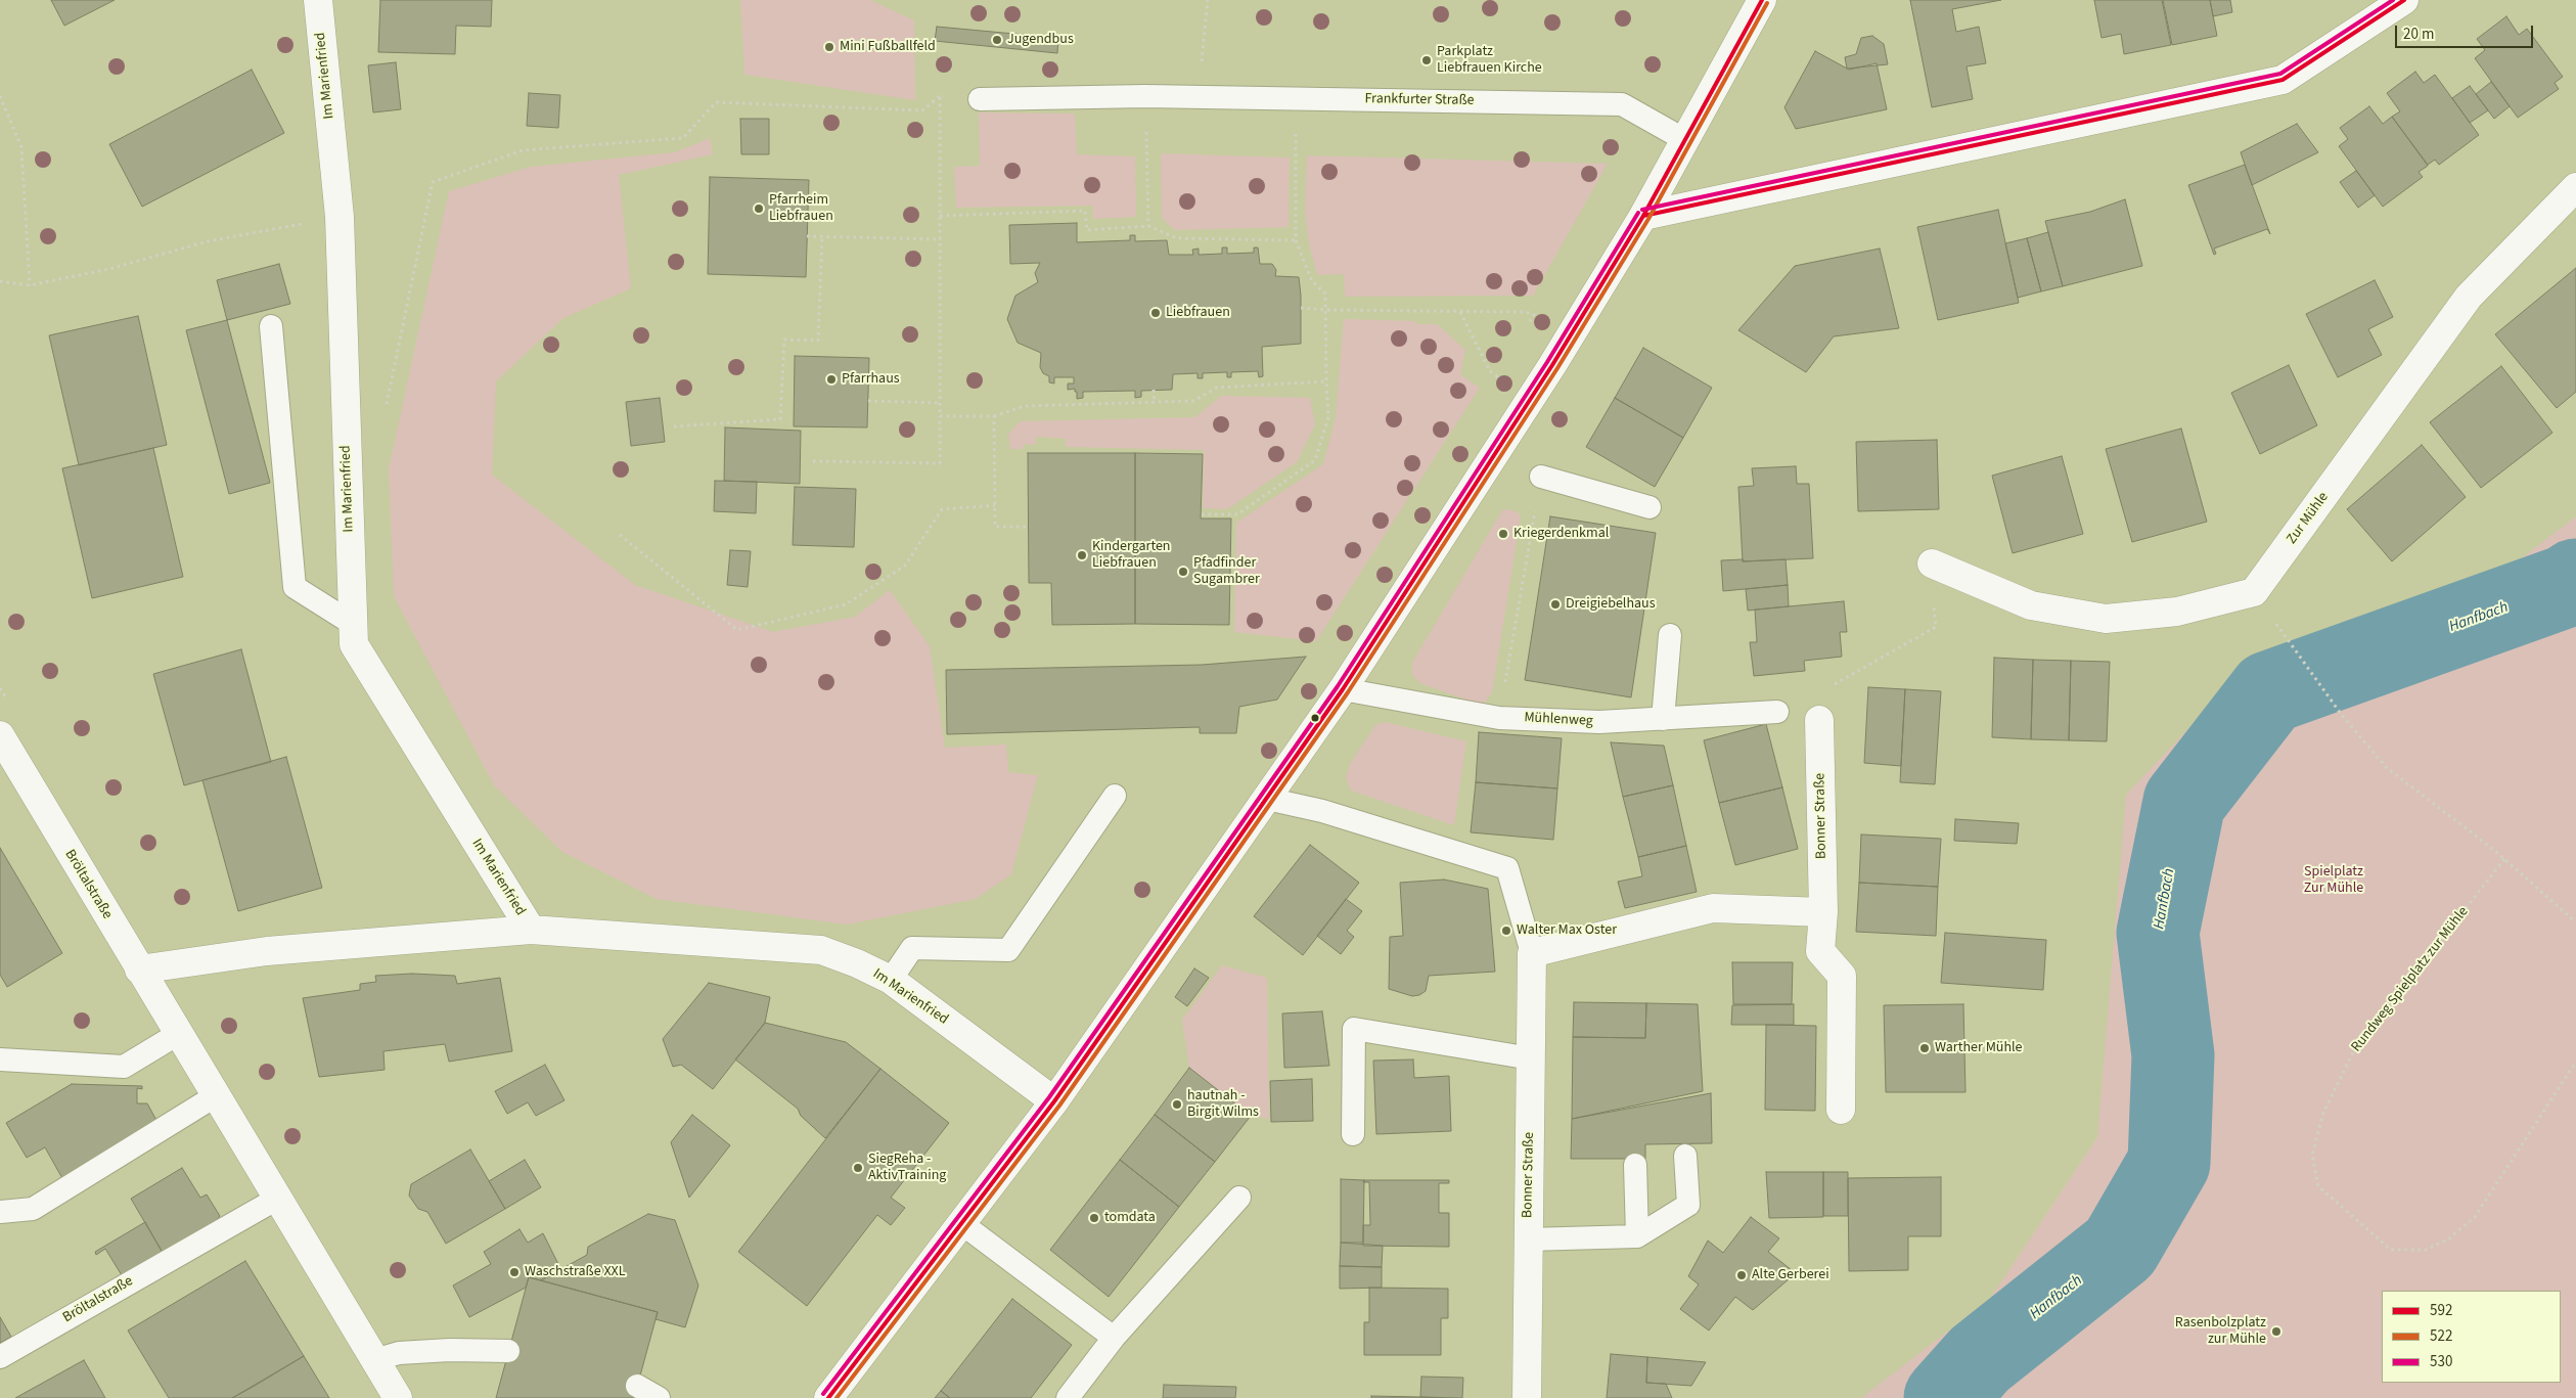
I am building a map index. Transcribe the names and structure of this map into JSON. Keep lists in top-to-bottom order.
{
  "streets": {
    "street": [
      "Im Marienfried",
      "Zur Mühle",
      "Bonner Straße",
      "Bröltalstraße"
    ],
    "lane": ["Frankfurter Straße", "Mühlenweg"],
    "path": ["Rundweg Spielplatz zur Mühle"]
  },
  "crossings": [
    ["Im Marienfried", "Bröltalstraße"]
  ],
  "water": ["Hanfbach"],
  "parks": ["Spielplatz Zur Mühle"],
  "places": [
    "Jugendbus",
    "Mini Fußballfeld",
    "Parkplatz Liebfrauen Kirche",
    "Pfarrheim Liebfrauen",
    "Liebfrauen",
    "Pfarrhaus",
    "Kriegerdenkmal",
    "Kindergarten Liebfrauen",
    "Pfadfinder Sugambrer",
    "Dreigiebelhaus",
    "Walter Max Oster",
    "Warther Mühle",
    "hautnah - Birgit Wilms",
    "SiegReha - AktivTraining",
    "tomdata",
    "Waschstraße XXL",
    "Alte Gerberei",
    "Rasenbolzplatz zur Mühle"
  ],
  "lines": ["transit line 592", "transit line 530", "transit line 522"],
  "legend": ["592", "522", "530"],
  "scale_bar": "20 m"
}
